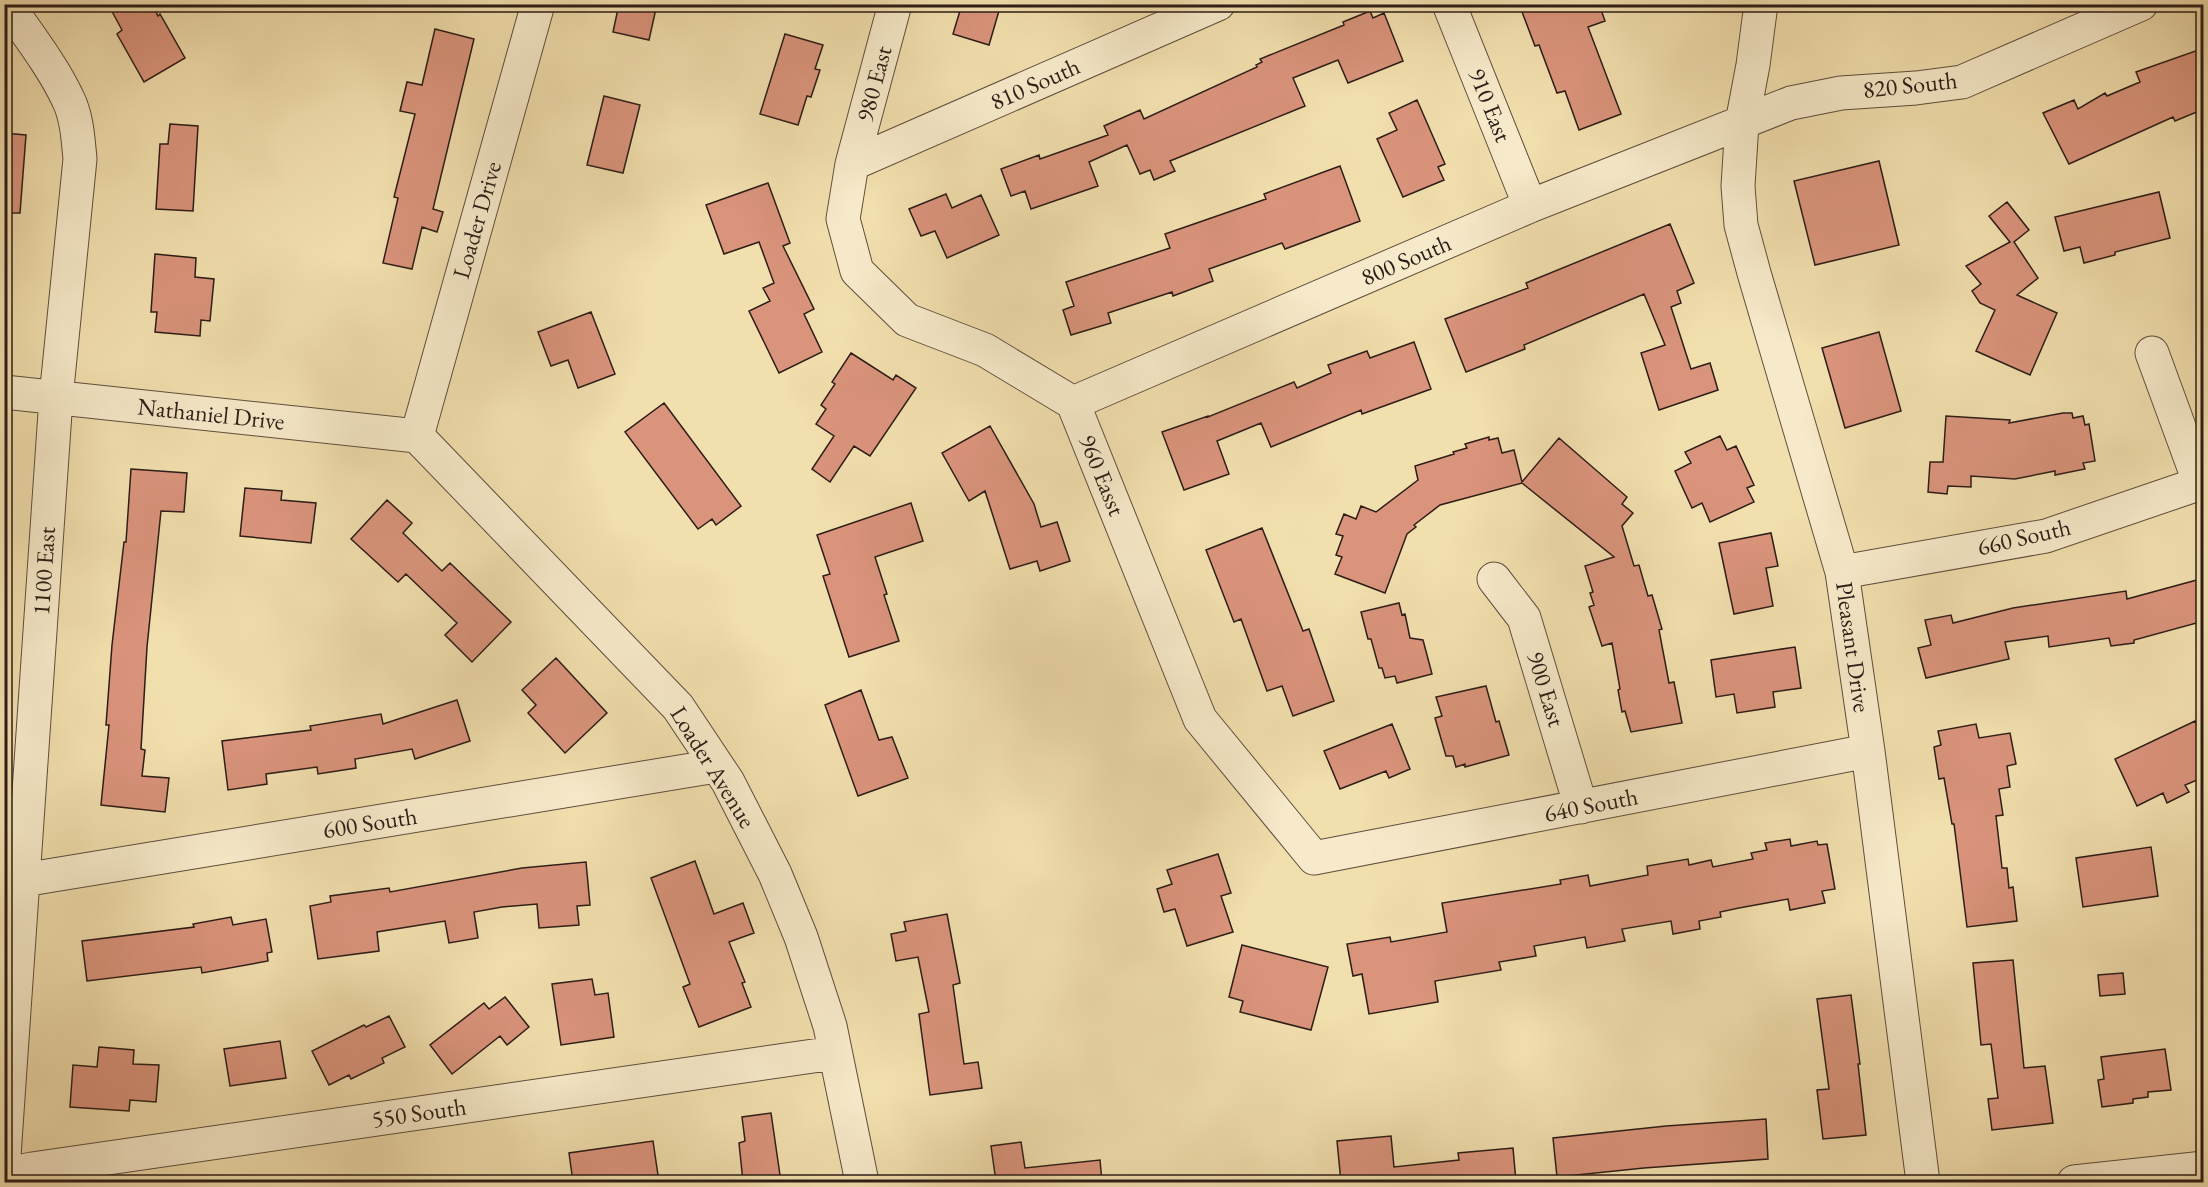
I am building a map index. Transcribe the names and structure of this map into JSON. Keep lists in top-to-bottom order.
{
  "streets": {
    "street": [
      "980 East",
      "810 South",
      "820 South",
      "910 East",
      "Loader Drive",
      "800 South",
      "Nathaniel Drive",
      "960 Easst",
      "660 South",
      "1100 East",
      "Pleasant Drive",
      "900 East",
      "Loader Avenue",
      "640 South",
      "600 South",
      "550 South"
    ]
  },
  "crossings": [
    ["980 East", "810 South"],
    ["980 East", "960 Easst"],
    ["810 South", "960 Easst"],
    ["820 South", "800 South"],
    ["820 South", "Pleasant Drive"],
    ["910 East", "800 South"],
    ["Loader Drive", "Nathaniel Drive"],
    ["Loader Drive", "Loader Avenue"],
    ["800 South", "960 Easst"],
    ["800 South", "Pleasant Drive"],
    ["Nathaniel Drive", "1100 East"],
    ["Nathaniel Drive", "Loader Avenue"],
    ["960 Easst", "640 South"],
    ["660 South", "Pleasant Drive"],
    ["1100 East", "600 South"],
    ["Pleasant Drive", "640 South"],
    ["900 East", "640 South"],
    ["Loader Avenue", "600 South"],
    ["Loader Avenue", "550 South"]
  ]
}
